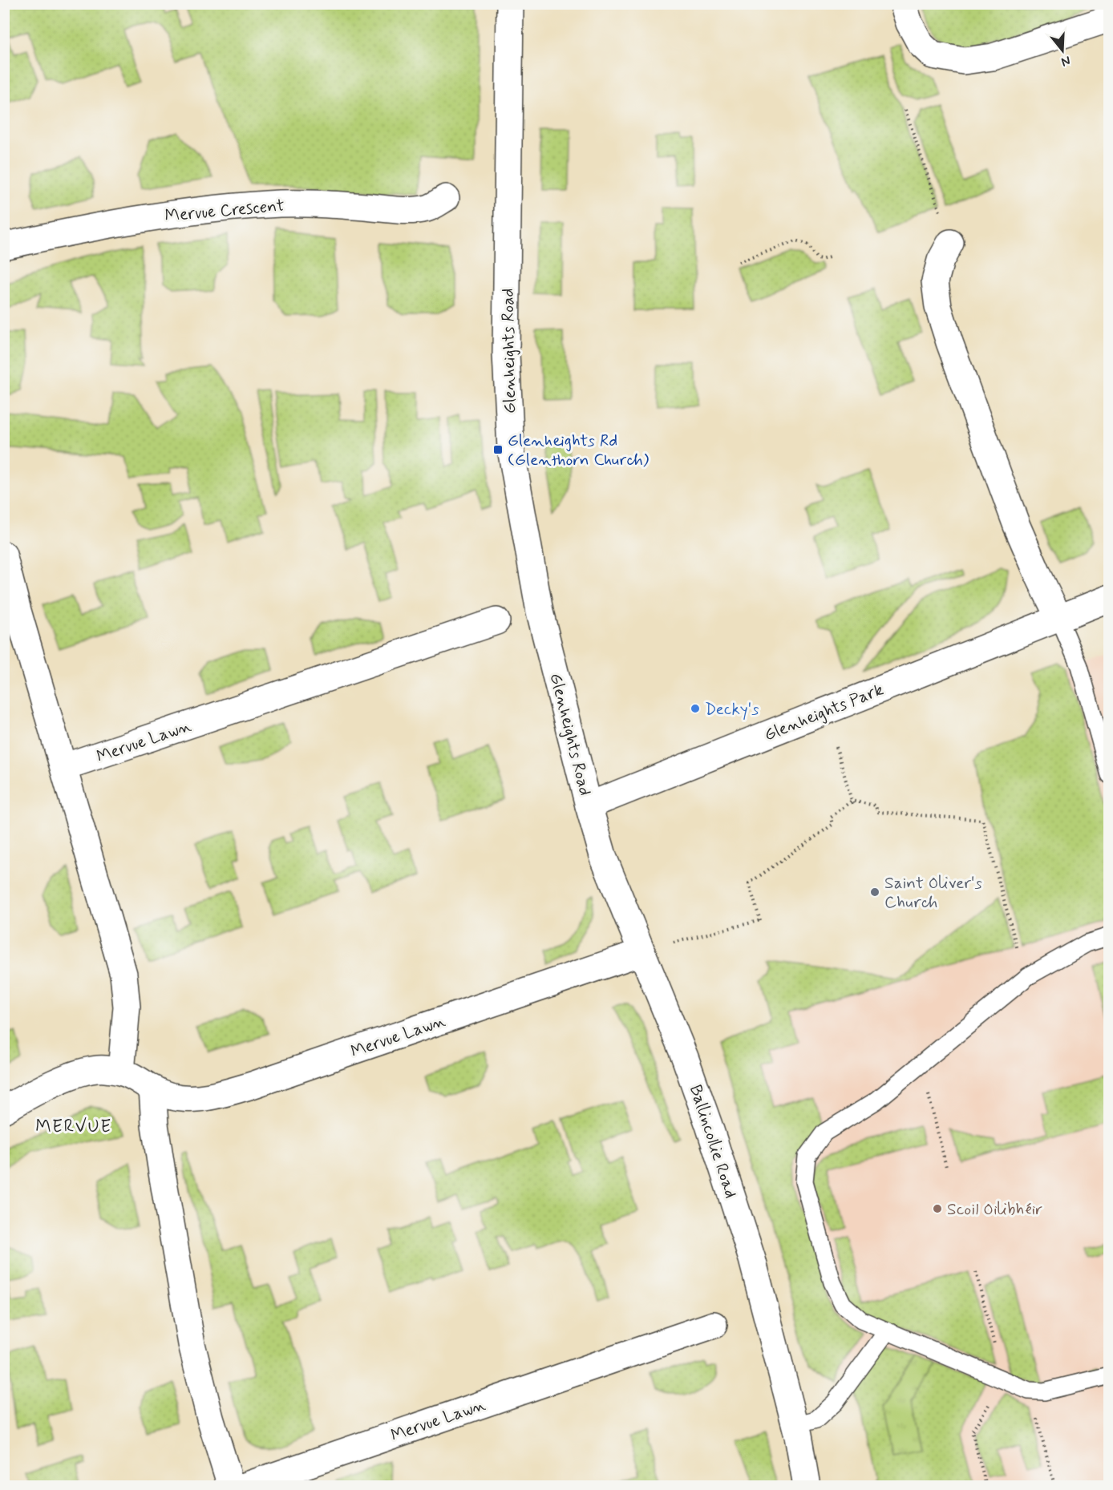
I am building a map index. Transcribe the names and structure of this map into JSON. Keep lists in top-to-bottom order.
{
  "streets": {
    "street": [
      "Mervue Crescent",
      "Glenheights Road",
      "Glenheights Park",
      "Mervue Lawn",
      "Ballincollie Road"
    ]
  },
  "crossings": [
    ["Glenheights Road", "Glenheights Park"],
    ["Glenheights Road", "Ballincollie Road"],
    ["Glenheights Park", "Ballincollie Road"],
    ["Mervue Lawn", "Ballincollie Road"]
  ],
  "districts": ["MERVUE"],
  "places": {
    "transit": ["Glenheights Rd (Glenthorn Church)"],
    "other": ["Decky's", "Saint Oliver's Church", "Scoil Oilibhéir"]
  },
  "north": "bottom"
}
